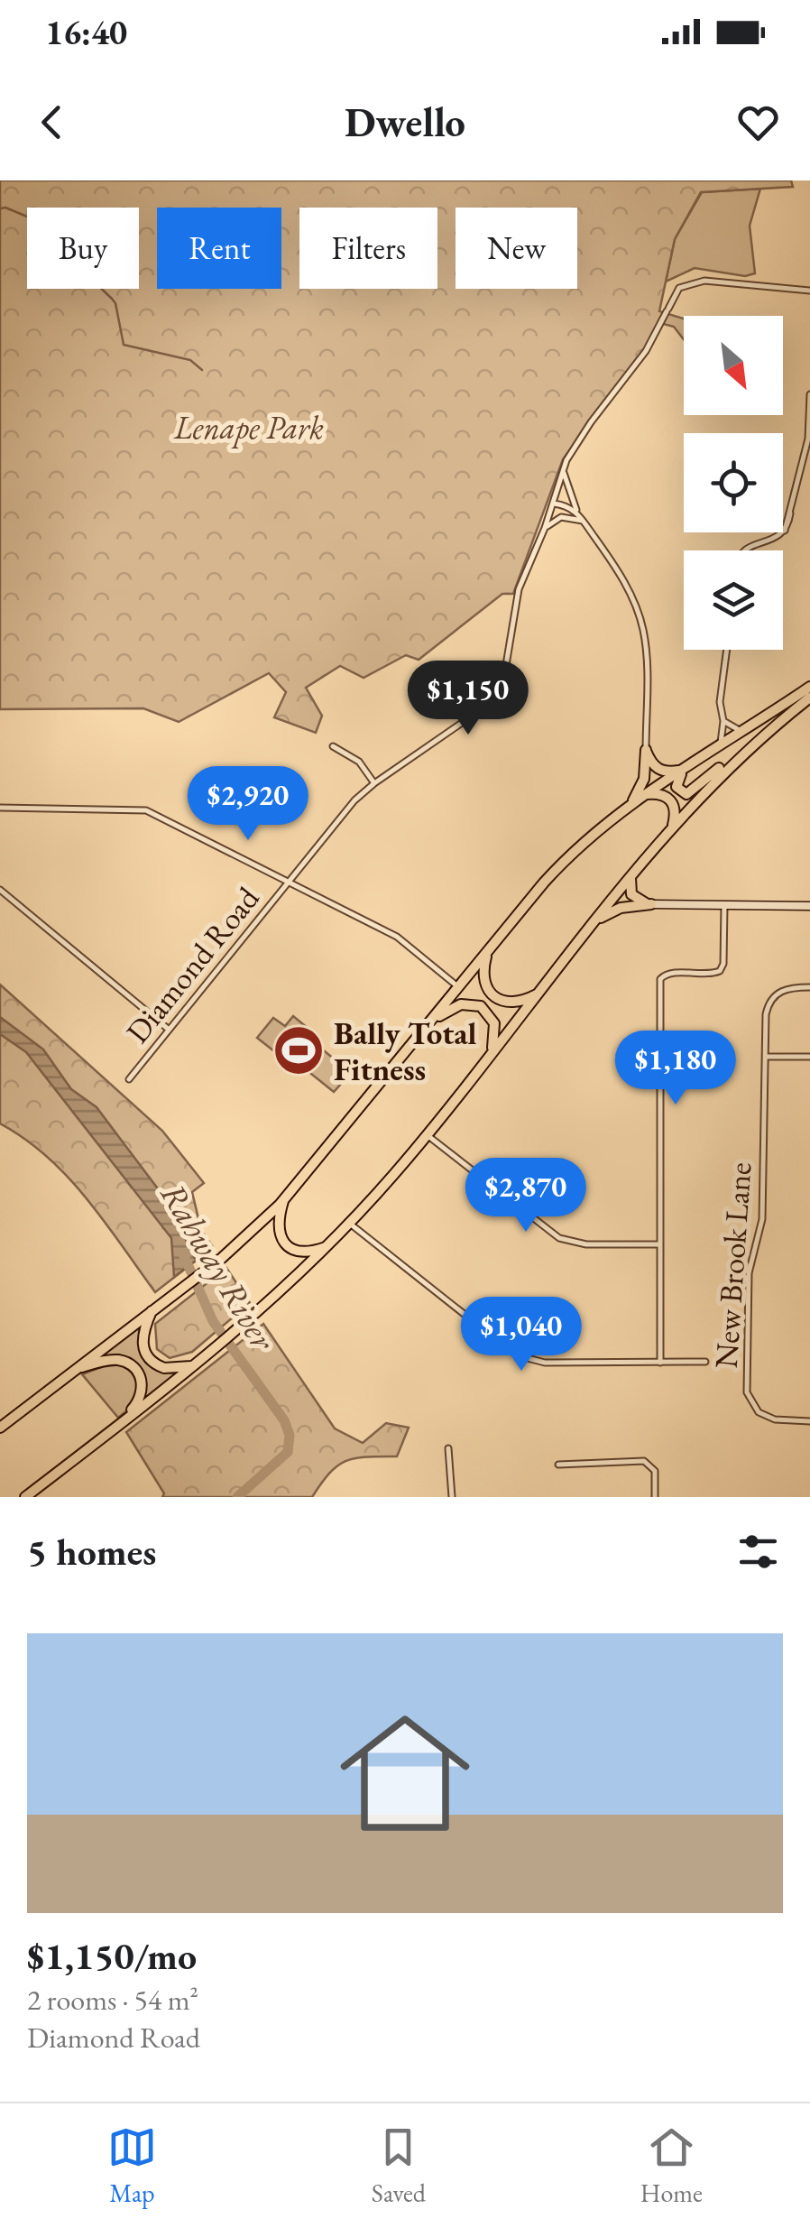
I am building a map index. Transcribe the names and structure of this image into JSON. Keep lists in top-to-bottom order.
{
  "streets": {
    "street": ["Diamond Road", "New Brook Lane"]
  },
  "water": ["Rahway River"],
  "parks": ["Lenape Park"],
  "places": {
    "sports": ["Bally Total Fitness"]
  },
  "north": "bottom right",
  "page": {
    "status": "16:40",
    "header": "Dwello",
    "chip": [
      "Buy",
      "Rent",
      "Filters",
      "New"
    ],
    "price": [
      "$1,150",
      "$2,920",
      "$1,180",
      "$2,870",
      "$1,040"
    ],
    "heading": "5 homes",
    "list": [
      {
        "name": "$1,150/mo",
        "note": "2 rooms · 54 m² · Diamond Road"
      }
    ],
    "tabs": ["Map", "Saved", "Home"]
  }
}
